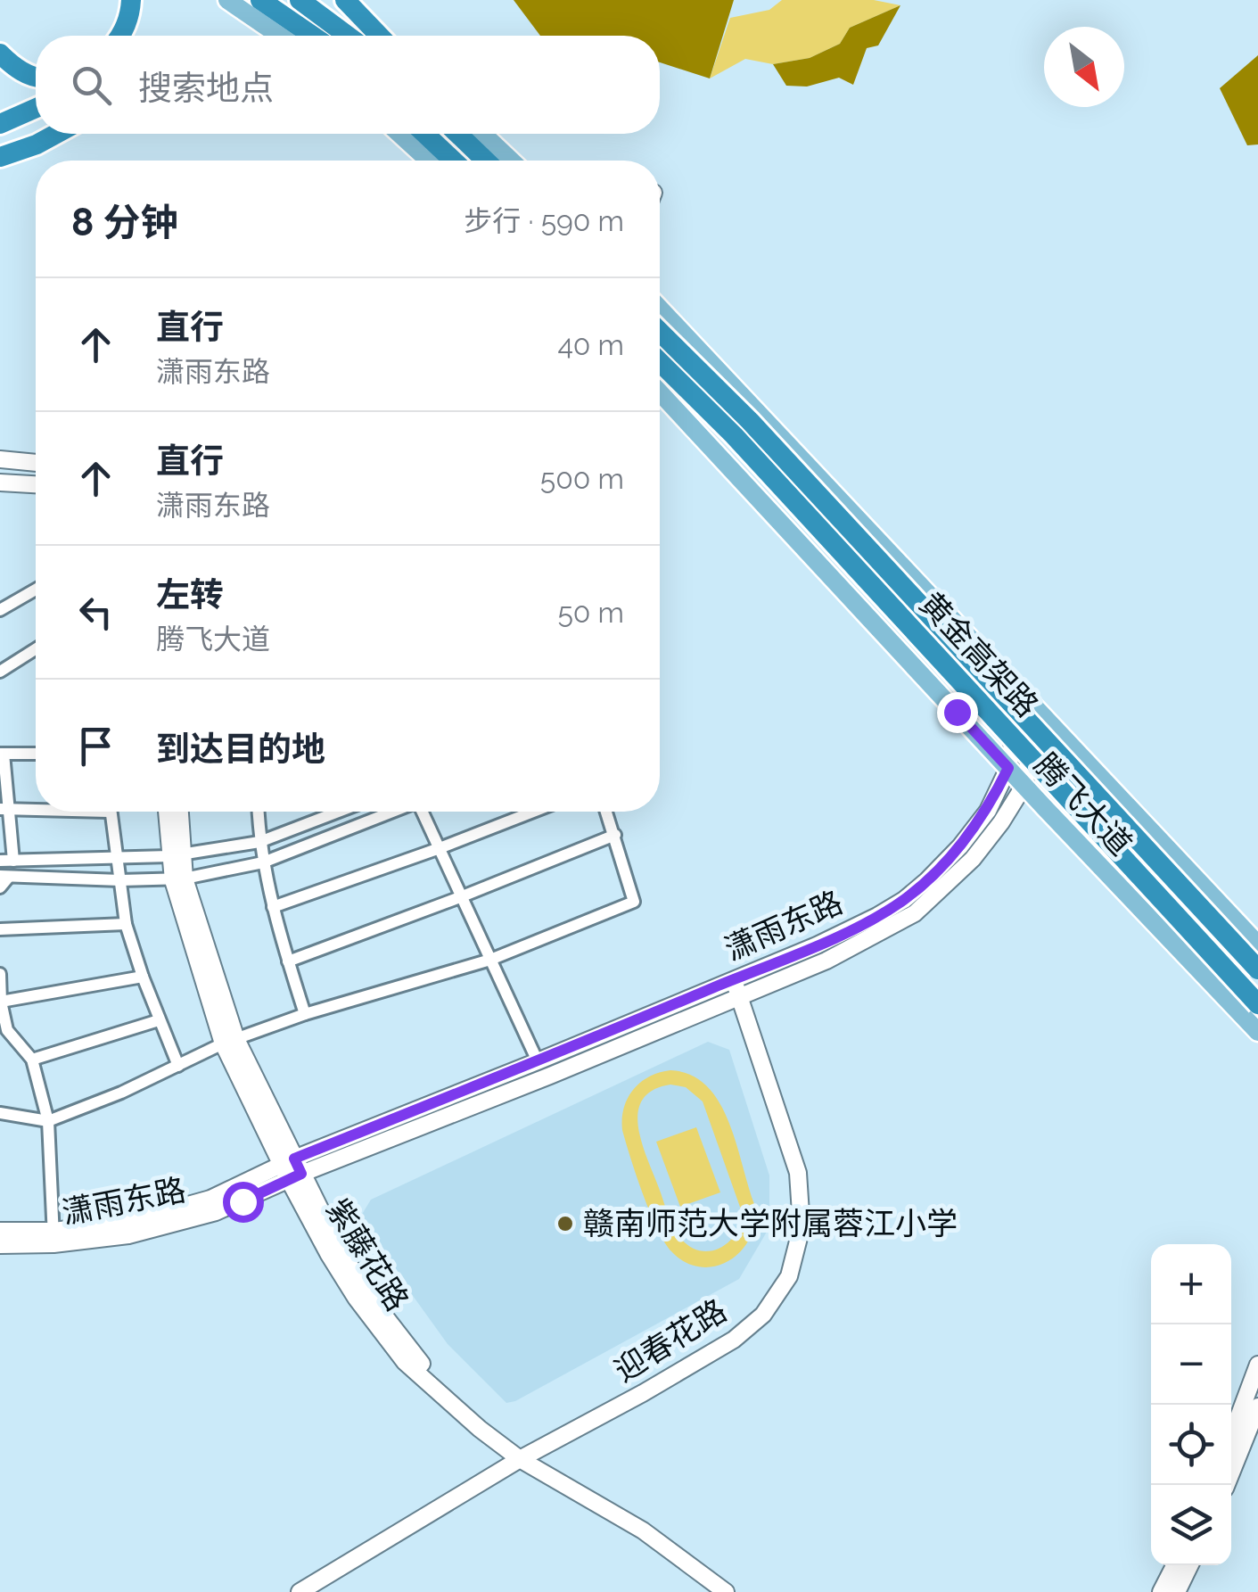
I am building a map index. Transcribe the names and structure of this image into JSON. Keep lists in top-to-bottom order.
{
  "streets": {
    "highway": ["黄金高架路"],
    "main road": [
      "腾飞大道",
      "潇雨东路",
      "紫藤花路",
      "迎春花路"
    ]
  },
  "crossings": [
    ["腾飞大道", "潇雨东路"],
    ["潇雨东路", "紫藤花路"],
    ["潇雨东路", "迎春花路"],
    ["紫藤花路", "迎春花路"]
  ],
  "places": ["赣南师范大学附属蓉江小学"],
  "north": "bottom right",
  "page": {
    "search": "搜索地点",
    "heading": ["8 分钟", "步行 · 590 m"],
    "list": [
      ["直行", "潇雨东路", "40 m"],
      ["直行", "潇雨东路", "500 m"],
      ["左转", "腾飞大道", "50 m"],
      "到达目的地"
    ],
    "map_buttons": ["+", "−"]
  }
}
